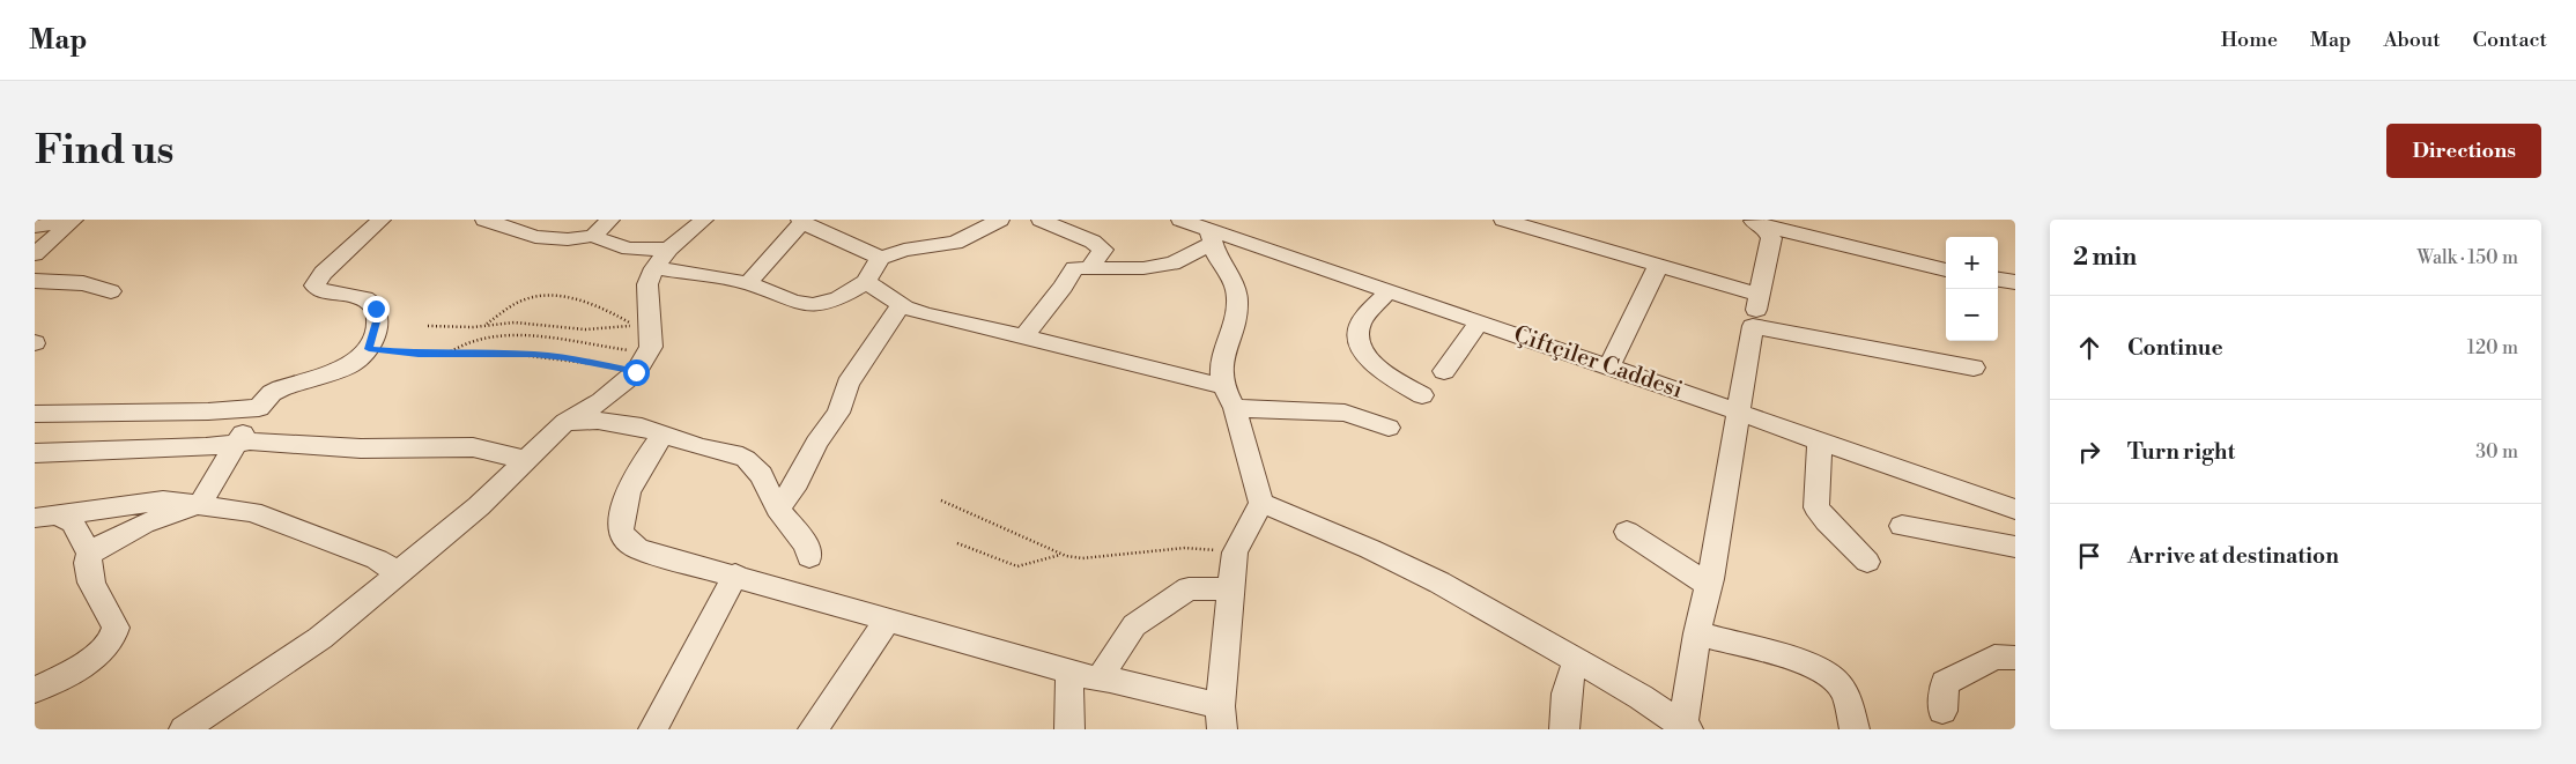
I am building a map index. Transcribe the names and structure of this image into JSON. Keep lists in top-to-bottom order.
{
  "streets": {
    "street": ["Çiftçiler Caddesi"]
  },
  "page": {
    "header": "Map",
    "nav": [
      "Home",
      "Map",
      "About",
      "Contact"
    ],
    "buttons": "Directions",
    "title": "Find us",
    "heading": ["2 min", "Walk · 150 m"],
    "map_buttons": ["+", "−"],
    "list": [
      ["Continue", "120 m"],
      ["Turn right", "30 m"],
      "Arrive at destination"
    ]
  }
}
